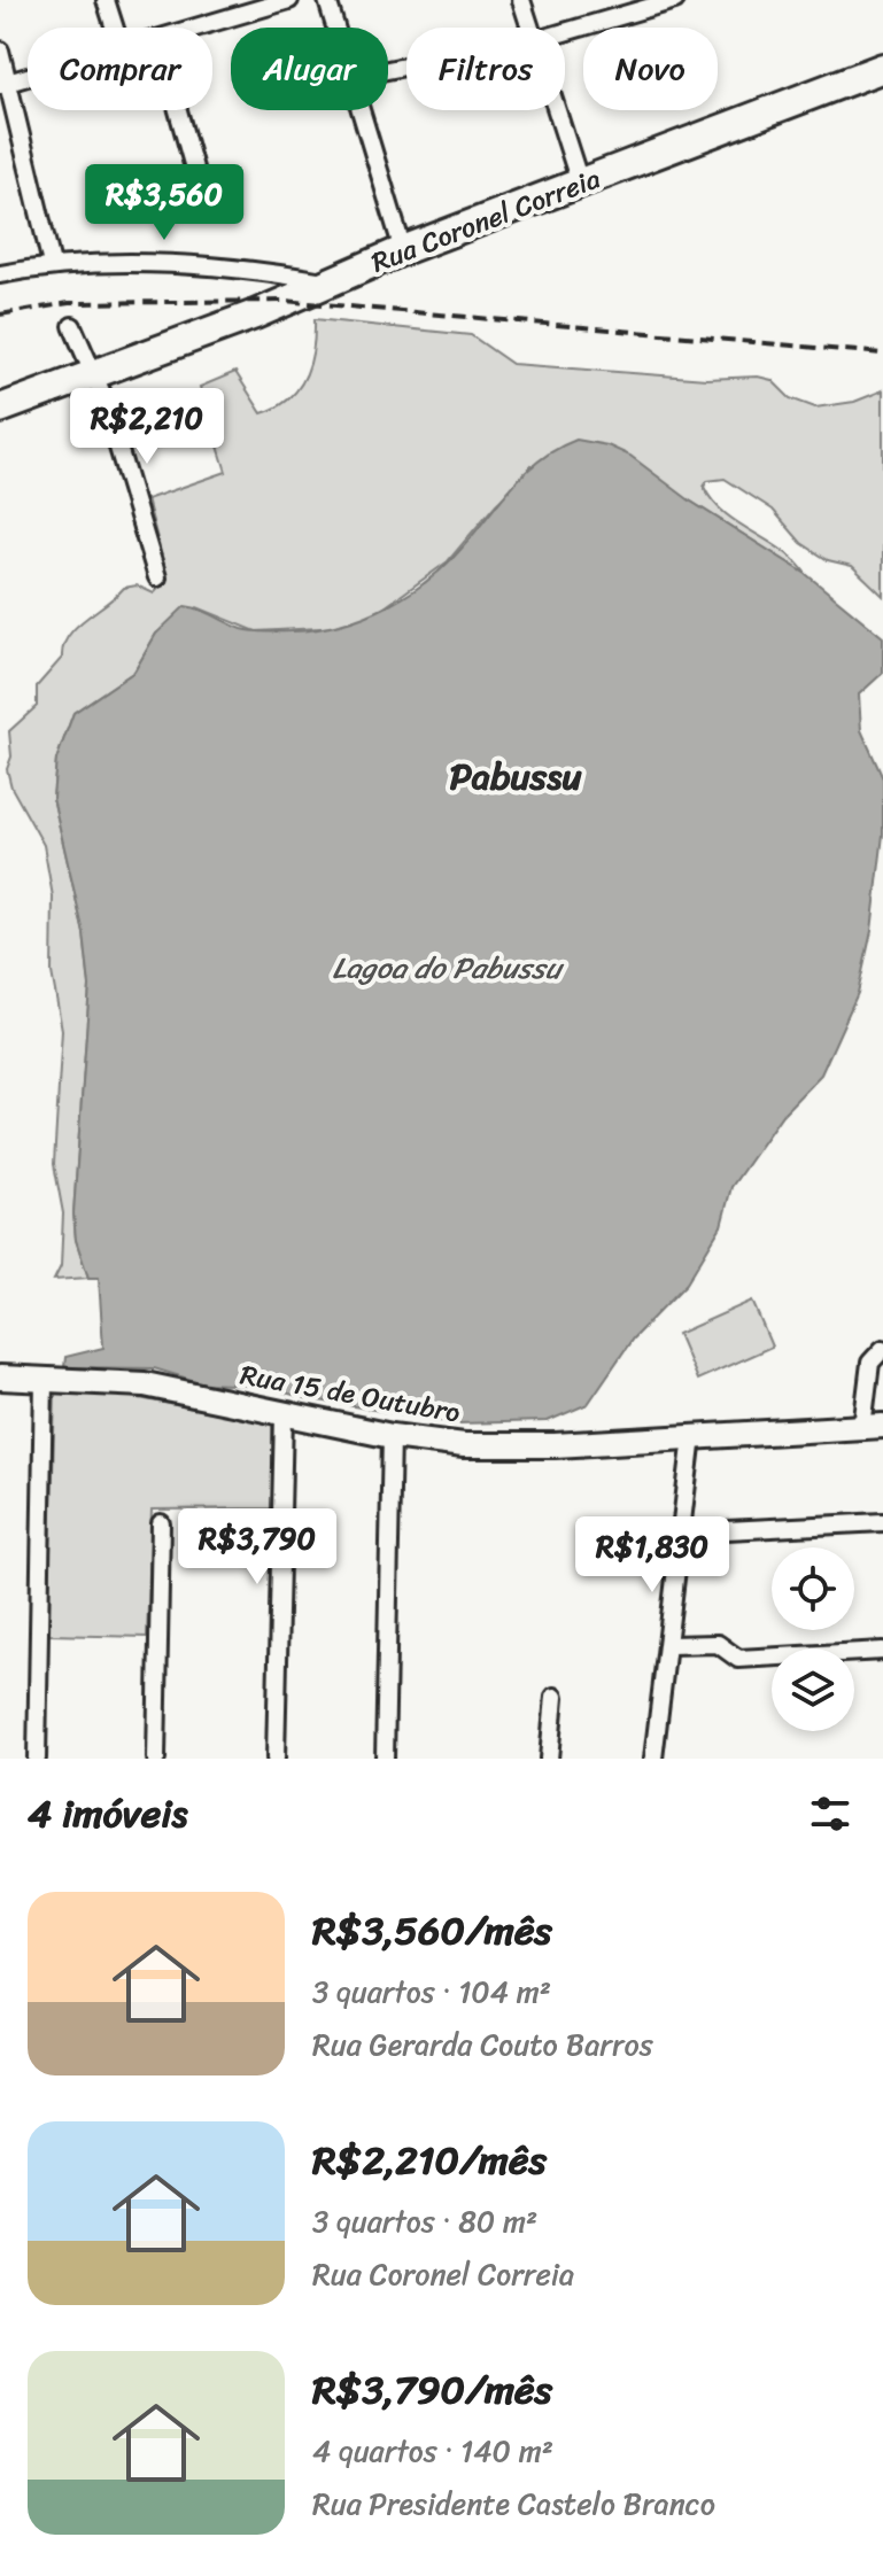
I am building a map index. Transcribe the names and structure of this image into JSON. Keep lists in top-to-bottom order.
{
  "streets": {
    "main road": ["Rua Coronel Correia", "Rua 15 de Outubro"]
  },
  "districts": ["Pabussu"],
  "water": ["Lagoa do Pabussu"],
  "page": {
    "chip": [
      "Comprar",
      "Alugar",
      "Filtros",
      "Novo"
    ],
    "price": [
      "R$3,560",
      "R$2,210",
      "R$3,790",
      "R$1,830"
    ],
    "heading": "4 imóveis",
    "list": [
      {
        "name": "R$3,560/mês",
        "note": "3 quartos · 104 m² · Rua Gerarda Couto Barros"
      },
      {
        "name": "R$2,210/mês",
        "note": "3 quartos · 80 m² · Rua Coronel Correia"
      },
      {
        "name": "R$3,790/mês",
        "note": "4 quartos · 140 m² · Rua Presidente Castelo Branco"
      }
    ]
  }
}
